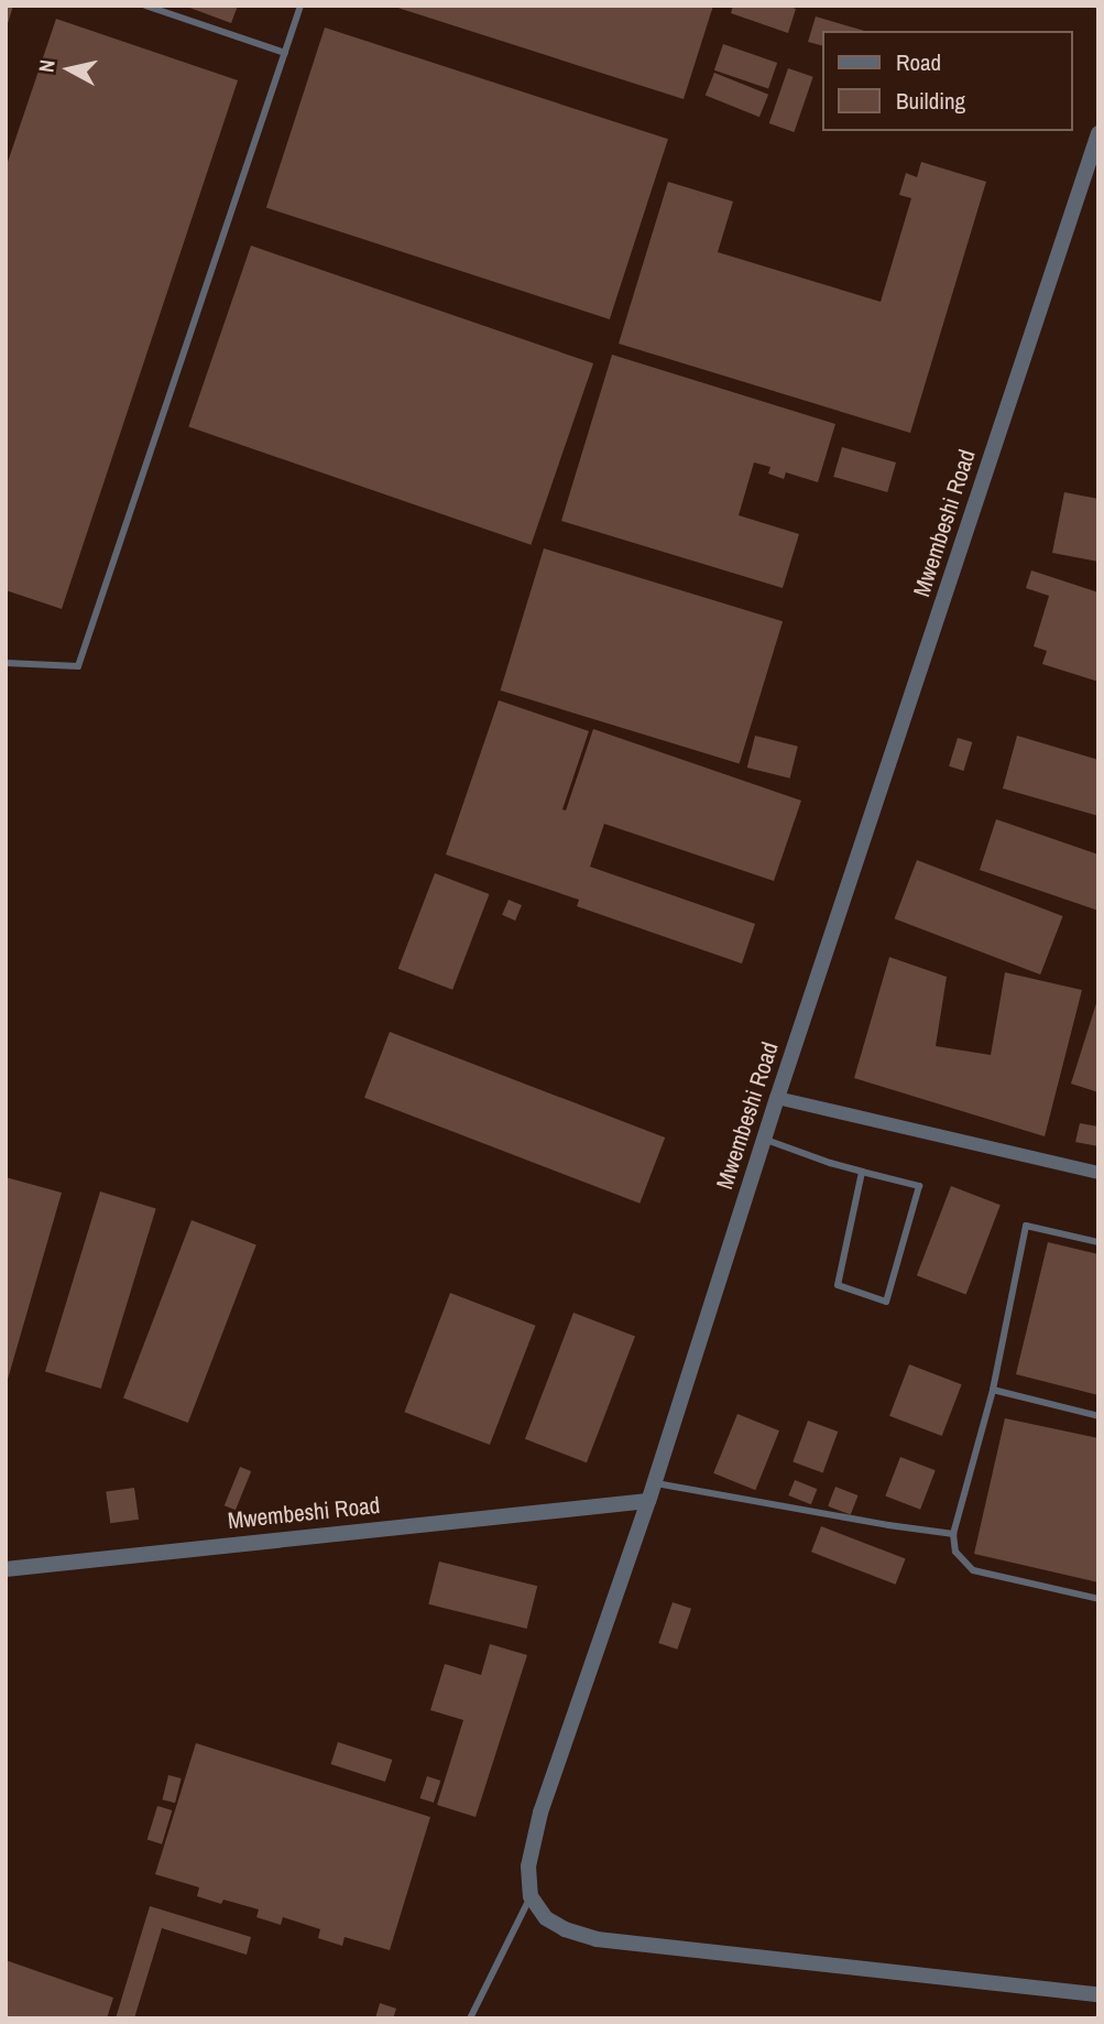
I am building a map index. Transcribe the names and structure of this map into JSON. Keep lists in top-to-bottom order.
{
  "streets": {
    "street": ["Mwembeshi Road"]
  },
  "legend": ["Road", "Building"],
  "north": "left"
}
